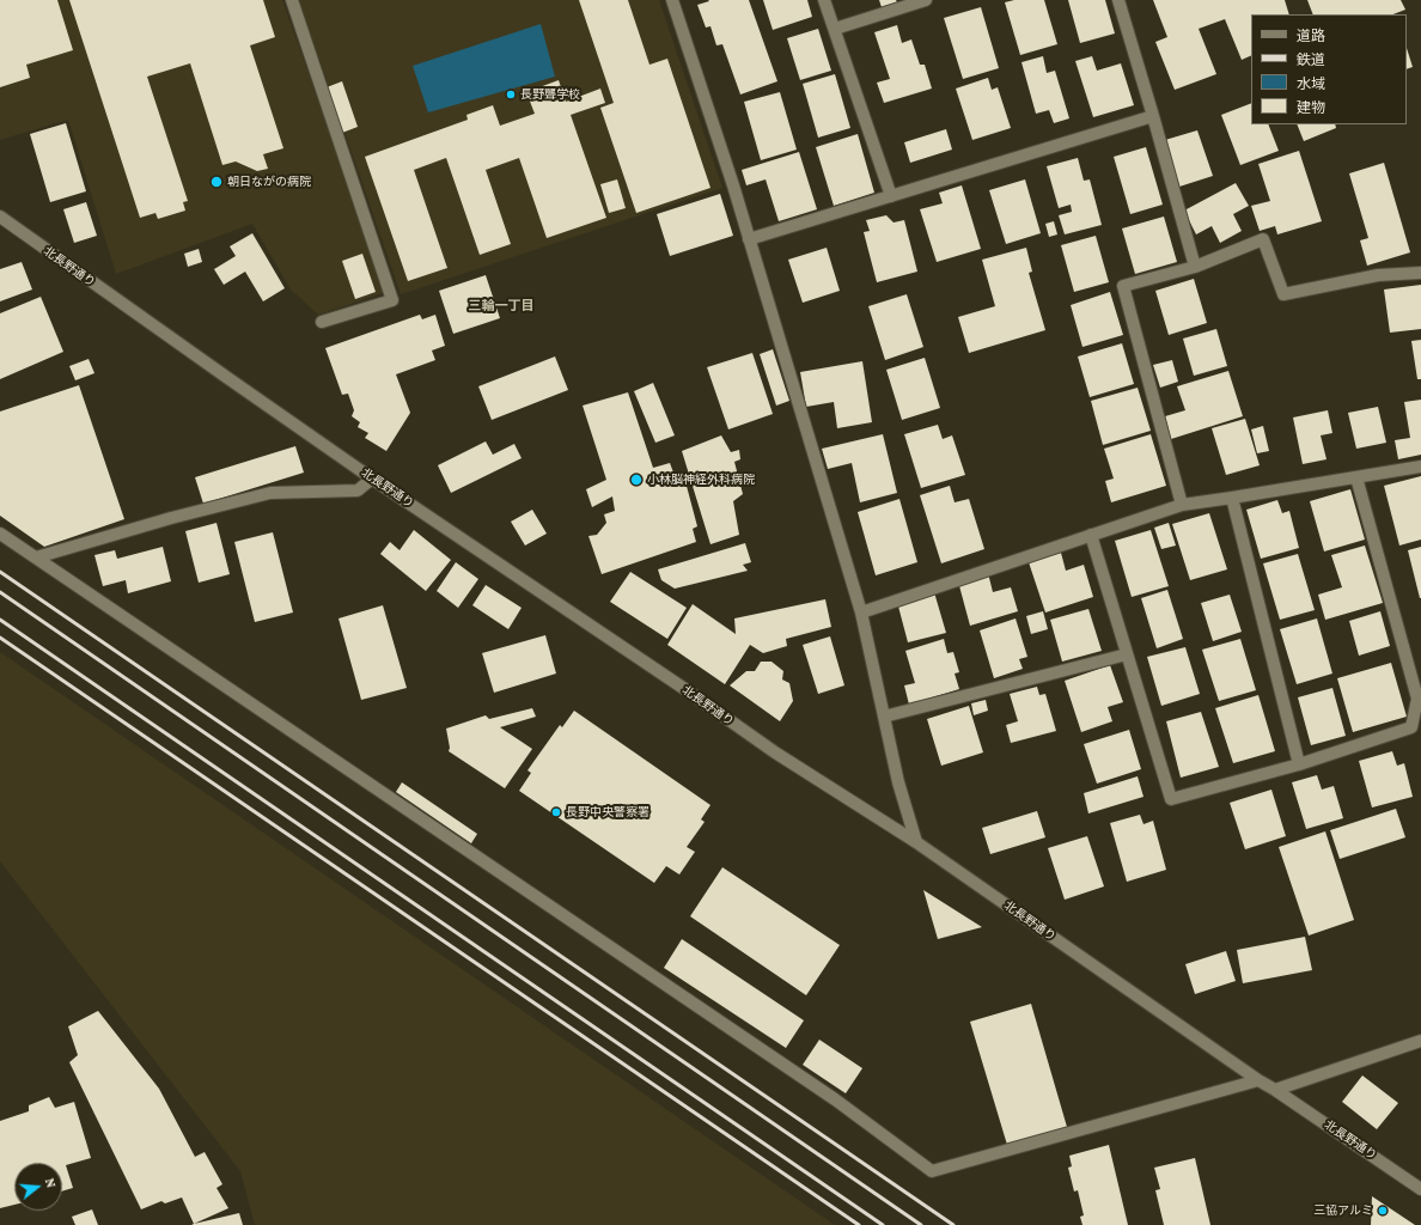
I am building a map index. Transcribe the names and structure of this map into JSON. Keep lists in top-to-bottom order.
{
  "streets": {
    "street": ["北長野通り"]
  },
  "districts": ["三輪一丁目"],
  "places": [
    "長野聾学校",
    "朝日ながの病院",
    "小林脳神経外科病院",
    "長野中央警察署",
    "三協アルミ"
  ],
  "legend": [
    "道路",
    "鉄道",
    "水域",
    "建物"
  ],
  "north": "right"
}
